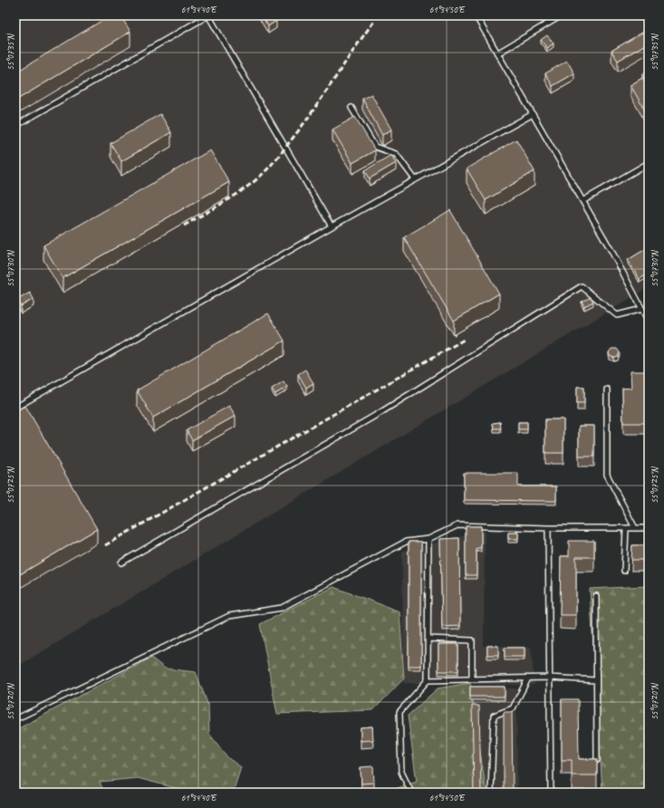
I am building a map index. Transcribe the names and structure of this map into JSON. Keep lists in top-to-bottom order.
{
  "coordinates": [
    "61°34'40\"E",
    "61°34'50\"E",
    "55°07'35\"N",
    "55°07'30\"N",
    "55°07'25\"N",
    "55°07'20\"N"
  ]
}
